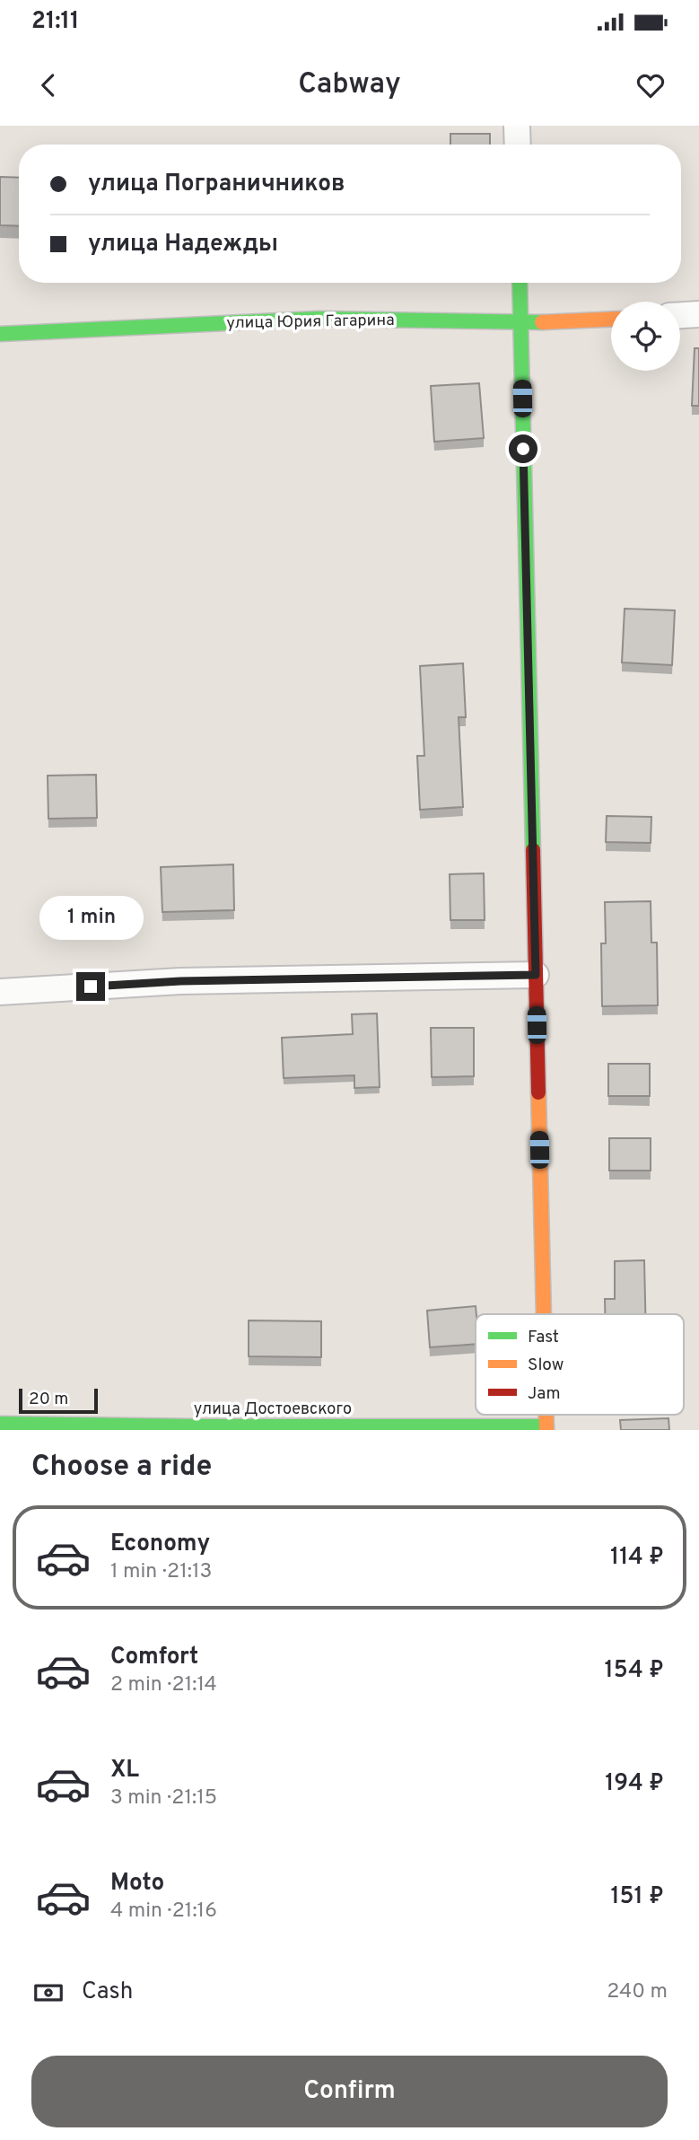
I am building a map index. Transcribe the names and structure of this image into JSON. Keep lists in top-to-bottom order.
{
  "streets": {
    "street": ["улица Юрия Гагарина", "улица Достоевского"]
  },
  "legend": ["Fast", "Slow", "Jam"],
  "scale_bar": "20 m",
  "page": {
    "status": "21:11",
    "header": "Cabway",
    "banner": ["улица Пограничников", "улица Надежды"],
    "bubble": "1 min",
    "scale": "20 m",
    "heading": "Choose a ride",
    "list": [
      {
        "name": "Economy",
        "note": "1 min · 21:13",
        "value": "114 ₽"
      },
      {
        "name": "Comfort",
        "note": "2 min · 21:14",
        "value": "154 ₽"
      },
      {
        "name": "XL",
        "note": "3 min · 21:15",
        "value": "194 ₽"
      },
      {
        "name": "Moto",
        "note": "4 min · 21:16",
        "value": "151 ₽"
      }
    ],
    "pay": ["Cash", "240 m"],
    "buttons": "Confirm"
  }
}
